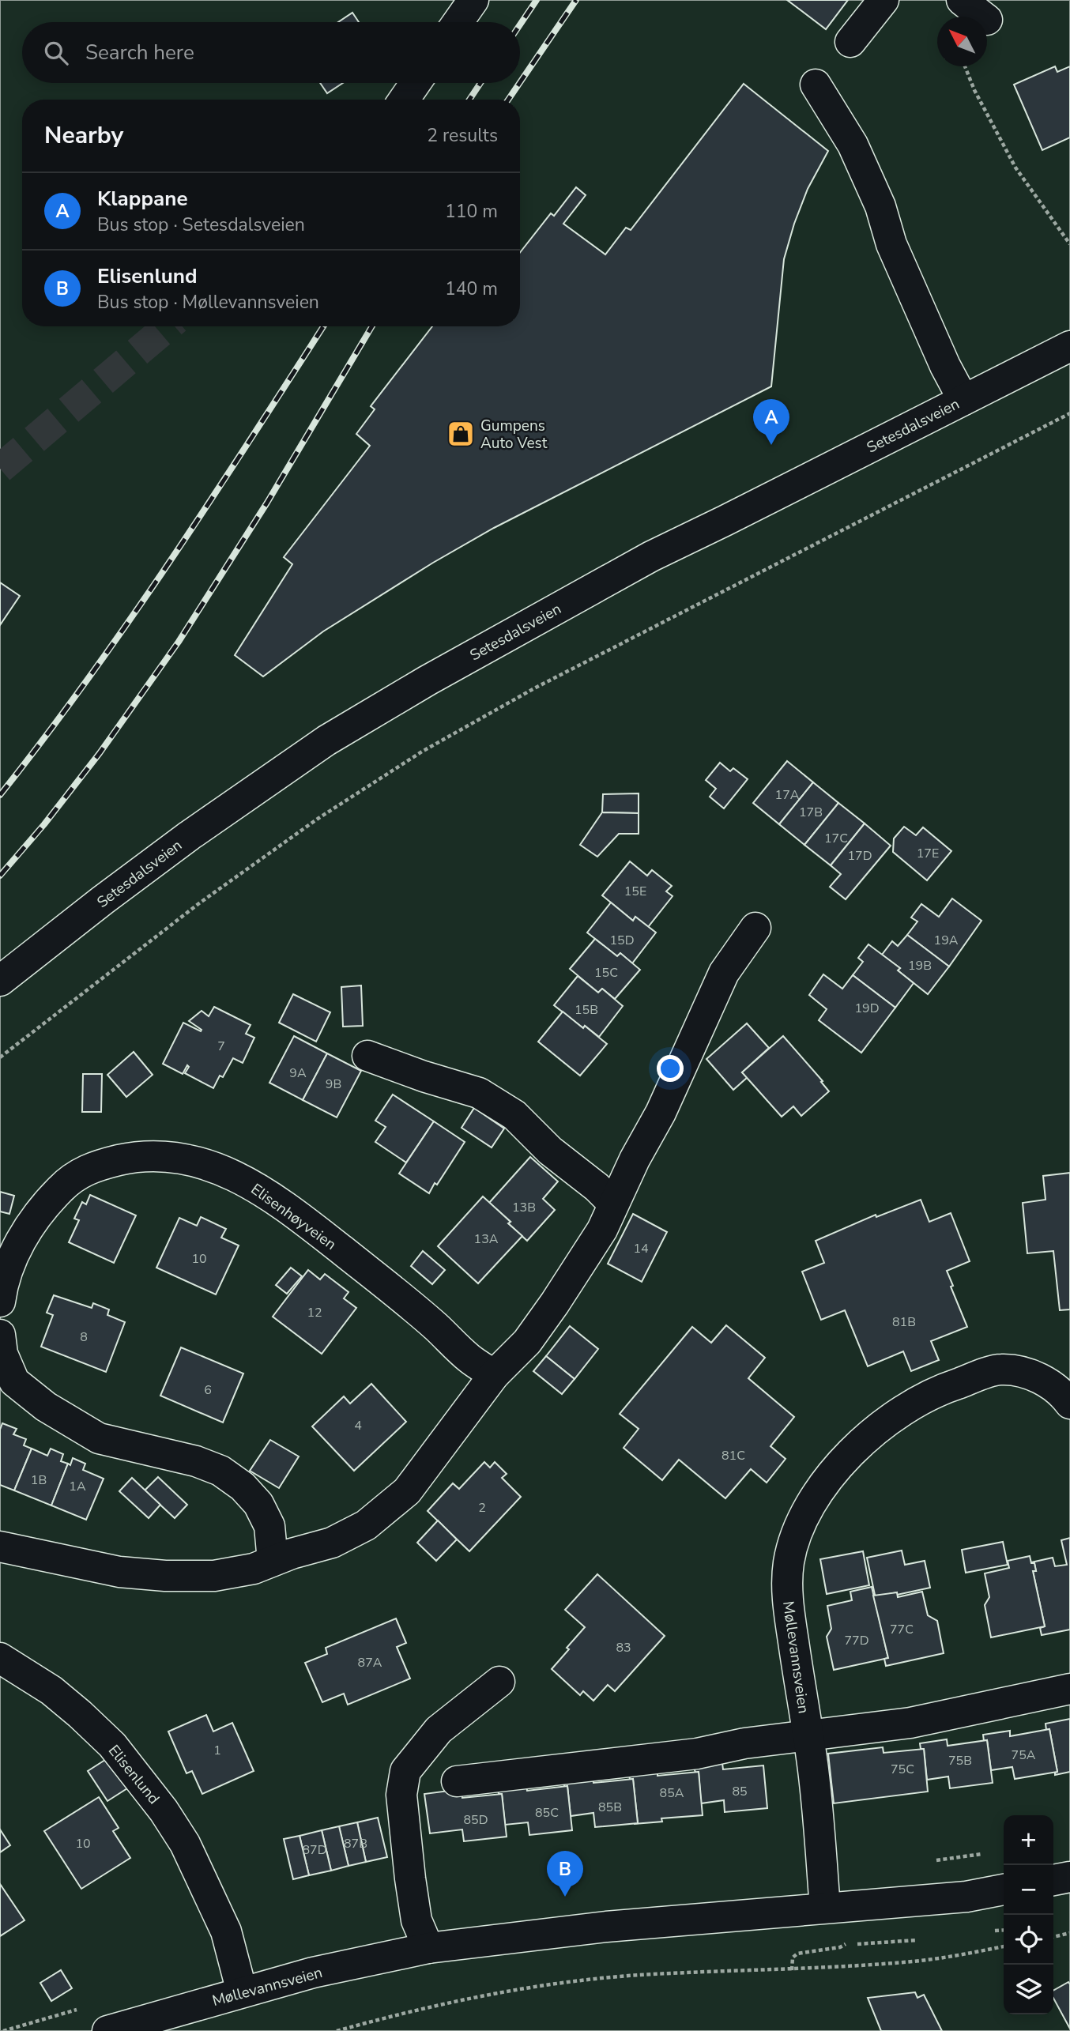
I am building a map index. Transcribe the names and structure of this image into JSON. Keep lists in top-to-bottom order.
{
  "streets": {
    "main road": [
      "Setesdalsveien",
      "Elisenhøyveien",
      "Møllevannsveien",
      "Elisenlund"
    ]
  },
  "crossings": [
    ["Møllevannsveien", "Elisenlund"]
  ],
  "places": {
    "shop": ["Gumpens Auto Vest"]
  },
  "house_numbers": [
    "17A",
    "17B",
    "17C",
    "17E",
    "17D",
    "15E",
    "15D",
    "19A",
    "19B",
    "15C",
    "19D",
    "15B",
    "7",
    "9A",
    "9B",
    "13B",
    "13A",
    "14",
    "10",
    "12",
    "81B",
    "8",
    "6",
    "4",
    "81C",
    "1B",
    "1A",
    "2",
    "77C",
    "77D",
    "83",
    "87A",
    "1",
    "75A",
    "75B",
    "75C",
    "85",
    "85A",
    "85B",
    "85C",
    "85D",
    "10",
    "87B",
    "87D"
  ],
  "north": "top left",
  "page": {
    "search": "Search here",
    "heading": ["Nearby", "2 results"],
    "list": [
      {
        "mark": "A",
        "name": "Klappane",
        "note": "Bus stop · Setesdalsveien",
        "value": "110 m"
      },
      {
        "mark": "B",
        "name": "Elisenlund",
        "note": "Bus stop · Møllevannsveien",
        "value": "140 m"
      }
    ],
    "pins": ["A", "B"],
    "map_buttons": ["+", "−"]
  }
}
